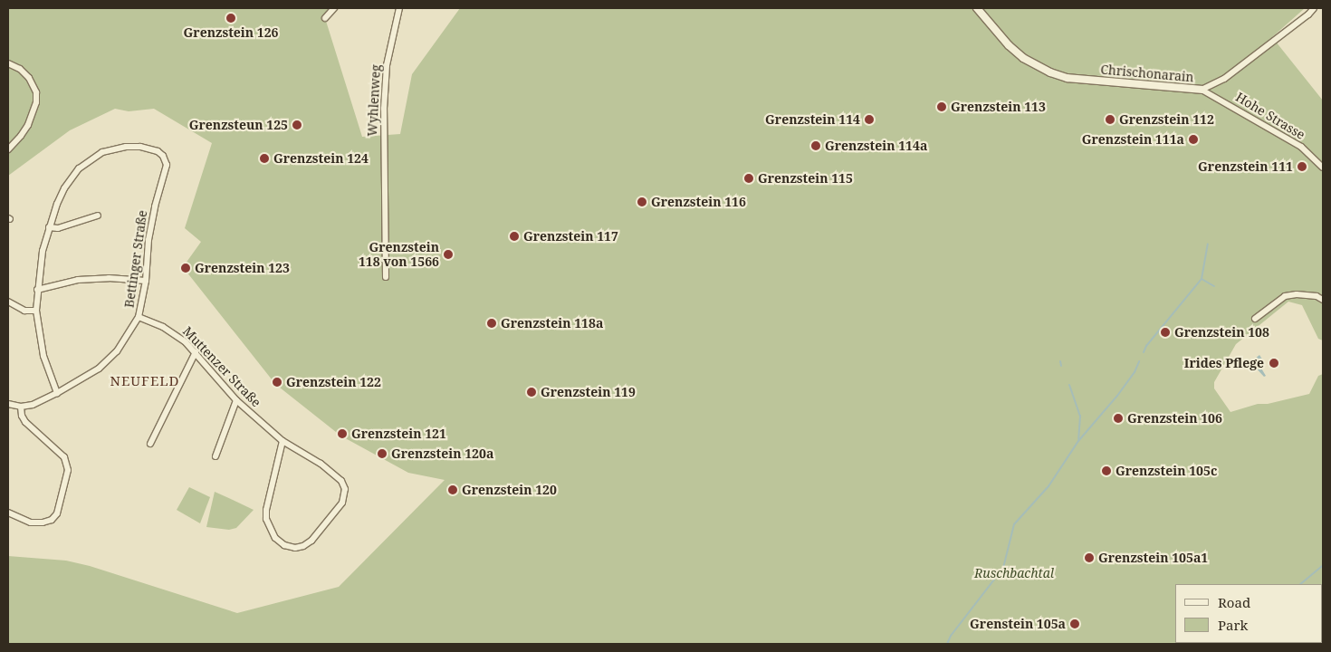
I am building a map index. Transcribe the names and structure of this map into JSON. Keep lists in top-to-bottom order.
{
  "streets": {
    "street": [
      "Chrischonarain",
      "Wyhlenweg",
      "Hohe Strasse",
      "Bettinger Straße",
      "Muttenzer Straße"
    ]
  },
  "crossings": [
    ["Chrischonarain", "Hohe Strasse"],
    ["Bettinger Straße", "Muttenzer Straße"]
  ],
  "districts": ["NEUFELD"],
  "parks": ["Ruschbachtal"],
  "places": [
    "Grenzstein 126",
    "Grenzstein 113",
    "Grenzstein 114",
    "Grenzstein 112",
    "Grenzsteun 125",
    "Grenzstein 111a",
    "Grenzstein 114a",
    "Grenzstein 124",
    "Grenzstein 111",
    "Grenzstein 115",
    "Grenzstein 116",
    "Grenzstein 117",
    "Grenzstein 118 von 1566",
    "Grenzstein 123",
    "Grenzstein 118a",
    "Grenzstein 108",
    "Irides Pflege",
    "Grenzstein 122",
    "Grenzstein 119",
    "Grenzstein 106",
    "Grenzstein 121",
    "Grenzstein 120a",
    "Grenzstein 105c",
    "Grenzstein 120",
    "Grenzstein 105a1",
    "Grenstein 105a"
  ],
  "legend": ["Road", "Park"]
}
